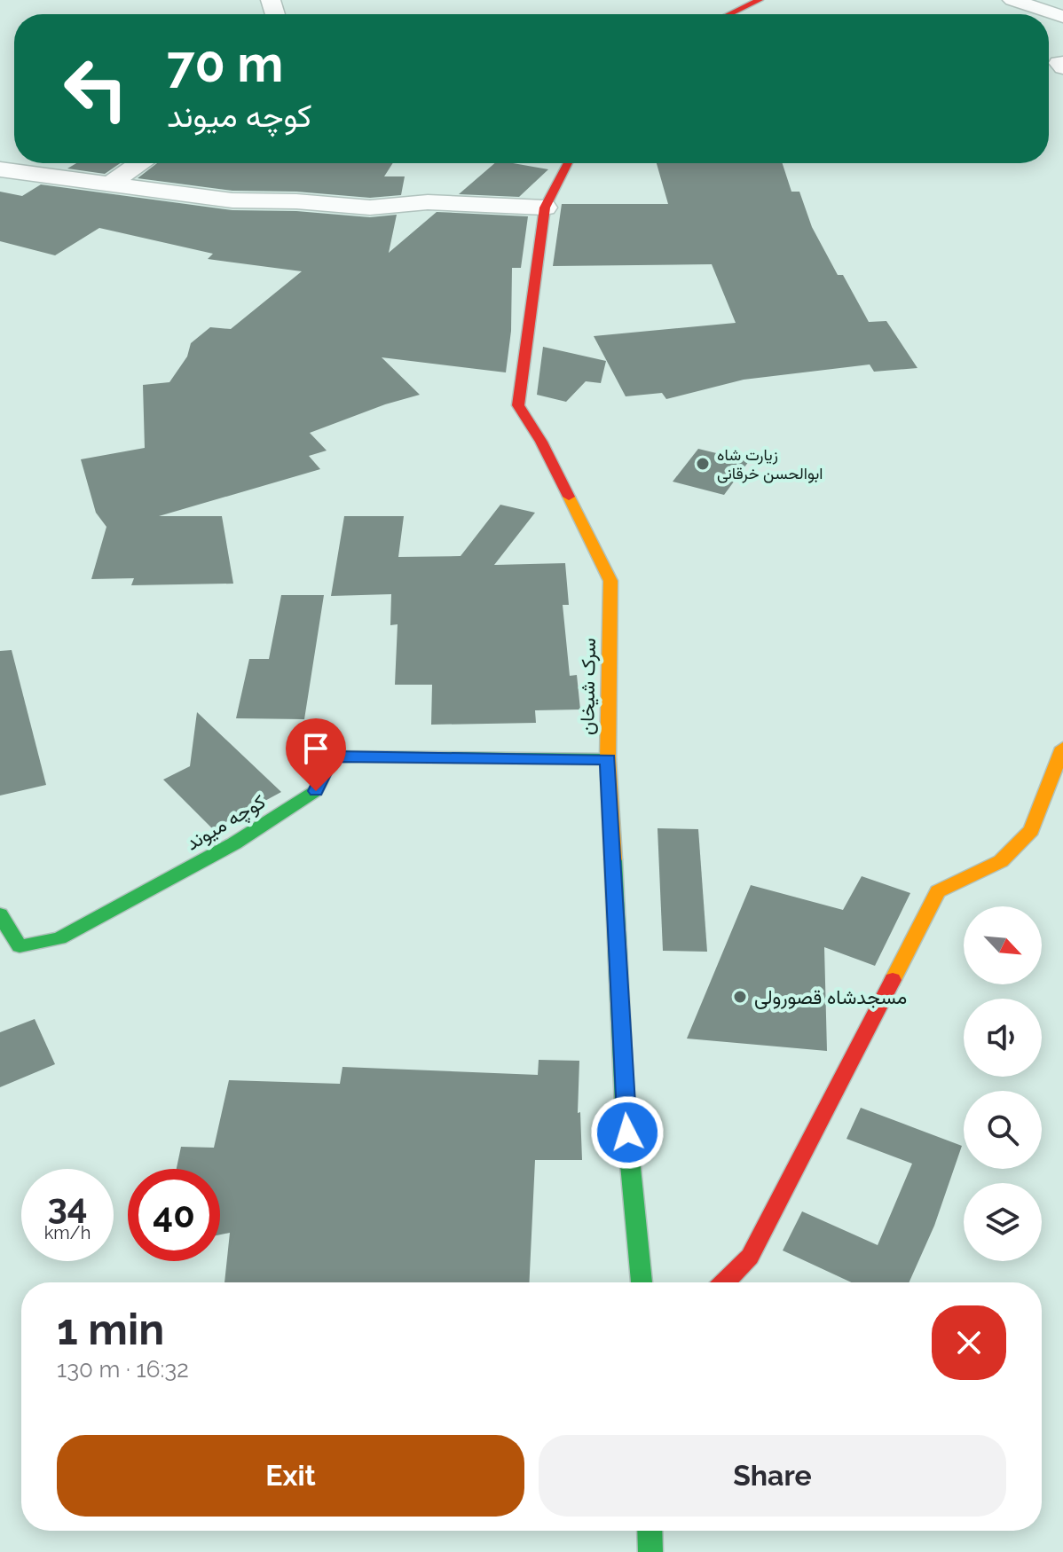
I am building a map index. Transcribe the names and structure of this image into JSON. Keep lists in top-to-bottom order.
{
  "streets": {
    "street": ["سرک شیخان", "کوچه میوند"]
  },
  "crossings": [
    ["سرک شیخان", "کوچه میوند"]
  ],
  "places": ["زیارت شاه ابوالحسن خرقانی", "مسجدشاه قصورولی"],
  "north": "bottom right",
  "page": {
    "turn": ["70 m", "کوچه میوند"],
    "speed": "34 km/h",
    "limit": "40",
    "heading": ["1 min", "130 m · 16:32"],
    "buttons": ["Exit", "Share"]
  }
}
